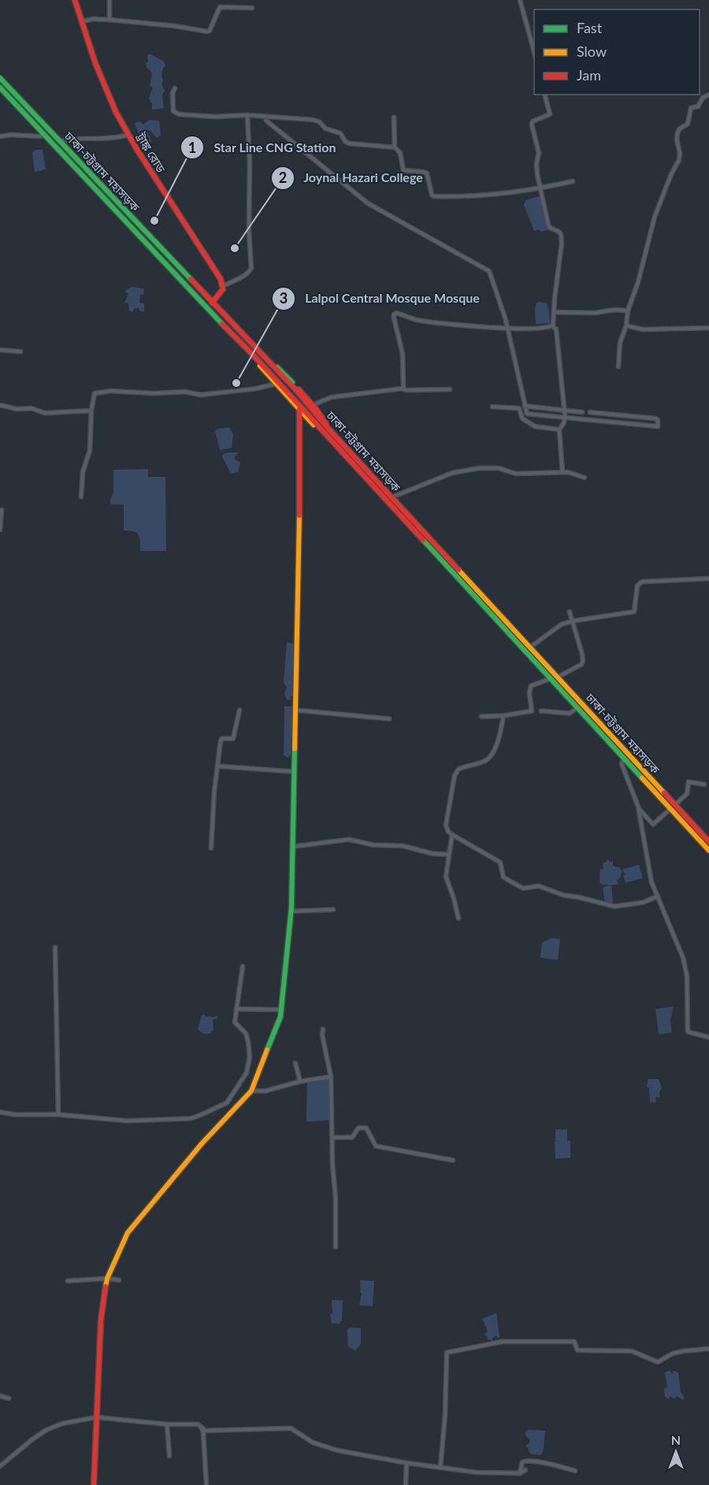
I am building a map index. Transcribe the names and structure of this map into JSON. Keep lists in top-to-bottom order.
{
  "streets": {
    "main road": ["ট্রাঙ্ক রোড", "ঢাকা-চট্টগ্রাম মহাসড়ক"]
  },
  "places": ["Star Line CNG Station", "Joynal Hazari College", "Lalpol Central Mosque Mosque"],
  "legend": ["Fast", "Slow", "Jam"],
  "north": "top"
}
